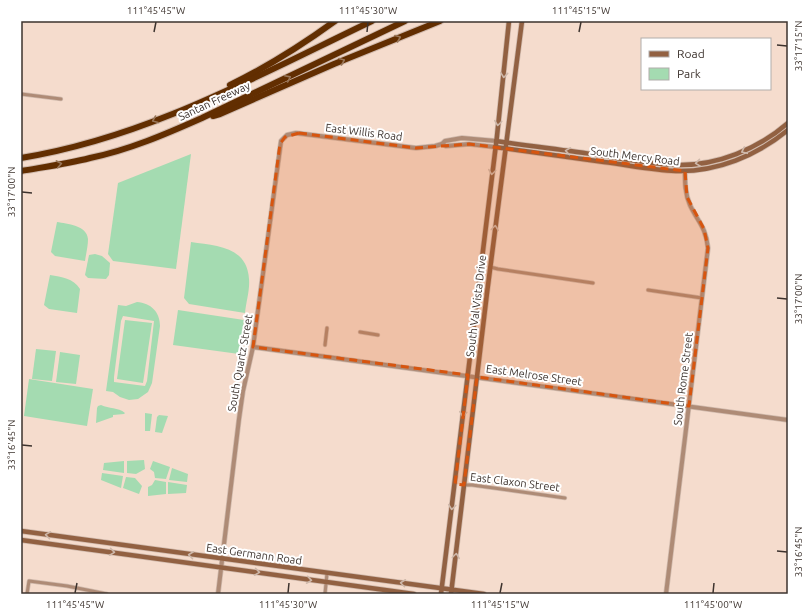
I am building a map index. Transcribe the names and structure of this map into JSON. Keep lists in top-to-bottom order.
{
  "streets": {
    "highway": ["Santan Freeway"],
    "main road": ["South Mercy Road", "South Val Vista Drive", "East Germann Road"],
    "street": [
      "East Willis Road",
      "South Quartz Street",
      "East Melrose Street",
      "South Rome Street",
      "East Claxon Street"
    ]
  },
  "crossings": [
    ["East Willis Road", "South Mercy Road"],
    ["East Willis Road", "South Val Vista Drive"],
    ["East Willis Road", "South Quartz Street"],
    ["South Mercy Road", "South Val Vista Drive"],
    ["South Mercy Road", "South Rome Street"],
    ["South Val Vista Drive", "East Melrose Street"],
    ["South Val Vista Drive", "East Claxon Street"],
    ["South Val Vista Drive", "East Germann Road"],
    ["South Quartz Street", "East Melrose Street"],
    ["South Quartz Street", "East Germann Road"],
    ["East Melrose Street", "South Rome Street"]
  ],
  "legend": ["Road", "Park"],
  "coordinates": [
    "111°45'45\"W",
    "111°45'30\"W",
    "111°45'15\"W",
    "33°17'15\"N",
    "33°17'00\"N",
    "33°16'45\"N",
    "111°45'00\"W"
  ]
}
